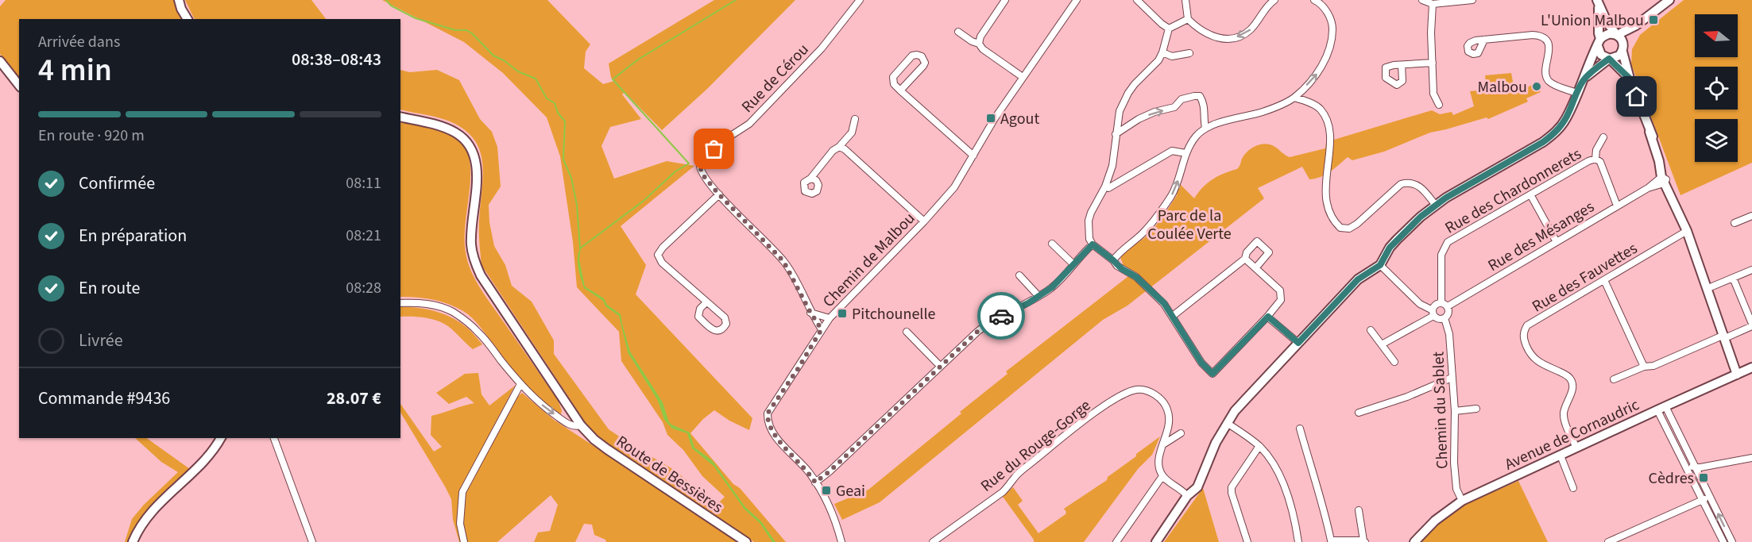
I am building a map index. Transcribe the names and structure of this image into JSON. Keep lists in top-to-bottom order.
{
  "streets": {
    "street": [
      "Rue de Cérou",
      "Rue des Chardonnerets",
      "Rue des Mésanges",
      "Chemin de Malbou",
      "Rue des Fauvettes",
      "Chemin du Sablet",
      "Avenue de Cornaudric",
      "Rue du Rouge-Gorge",
      "Route de Bessières"
    ]
  },
  "crossings": [
    ["Rue des Chardonnerets", "Rue des Mésanges"],
    ["Rue des Chardonnerets", "Chemin du Sablet"],
    ["Rue des Mésanges", "Chemin du Sablet"],
    ["Rue des Fauvettes", "Avenue de Cornaudric"],
    ["Chemin du Sablet", "Avenue de Cornaudric"]
  ],
  "parks": ["Parc de la Coulée Verte"],
  "places": {
    "transit": [
      "L'Union Malbou",
      "Agout",
      "Pitchounelle",
      "Cèdres",
      "Geai"
    ],
    "other": ["Malbou"]
  },
  "north": "left",
  "page": {
    "heading": ["4 min", "Arrivée dans", "08:38–08:43"],
    "panel": ["Commande #9436", "28.07 €"],
    "bar": "En route · 920 m",
    "list": [
      ["Confirmée", "08:11"],
      ["En préparation", "08:21"],
      ["En route", "08:28"],
      "Livrée"
    ]
  }
}
